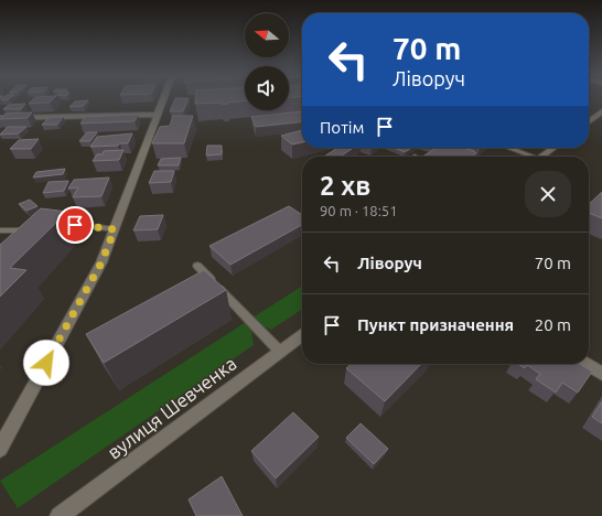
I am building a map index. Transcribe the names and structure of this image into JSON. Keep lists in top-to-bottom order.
{
  "streets": {
    "street": ["вулиця Шевченка"]
  },
  "north": "left",
  "page": {
    "turn": ["70 m", "Ліворуч"],
    "then": "Потім",
    "heading": ["2 хв", "90 m · 18:51"],
    "list": [
      {
        "name": "Ліворуч",
        "value": "70 m"
      },
      {
        "name": "Пункт призначення",
        "value": "20 m"
      }
    ]
  }
}
